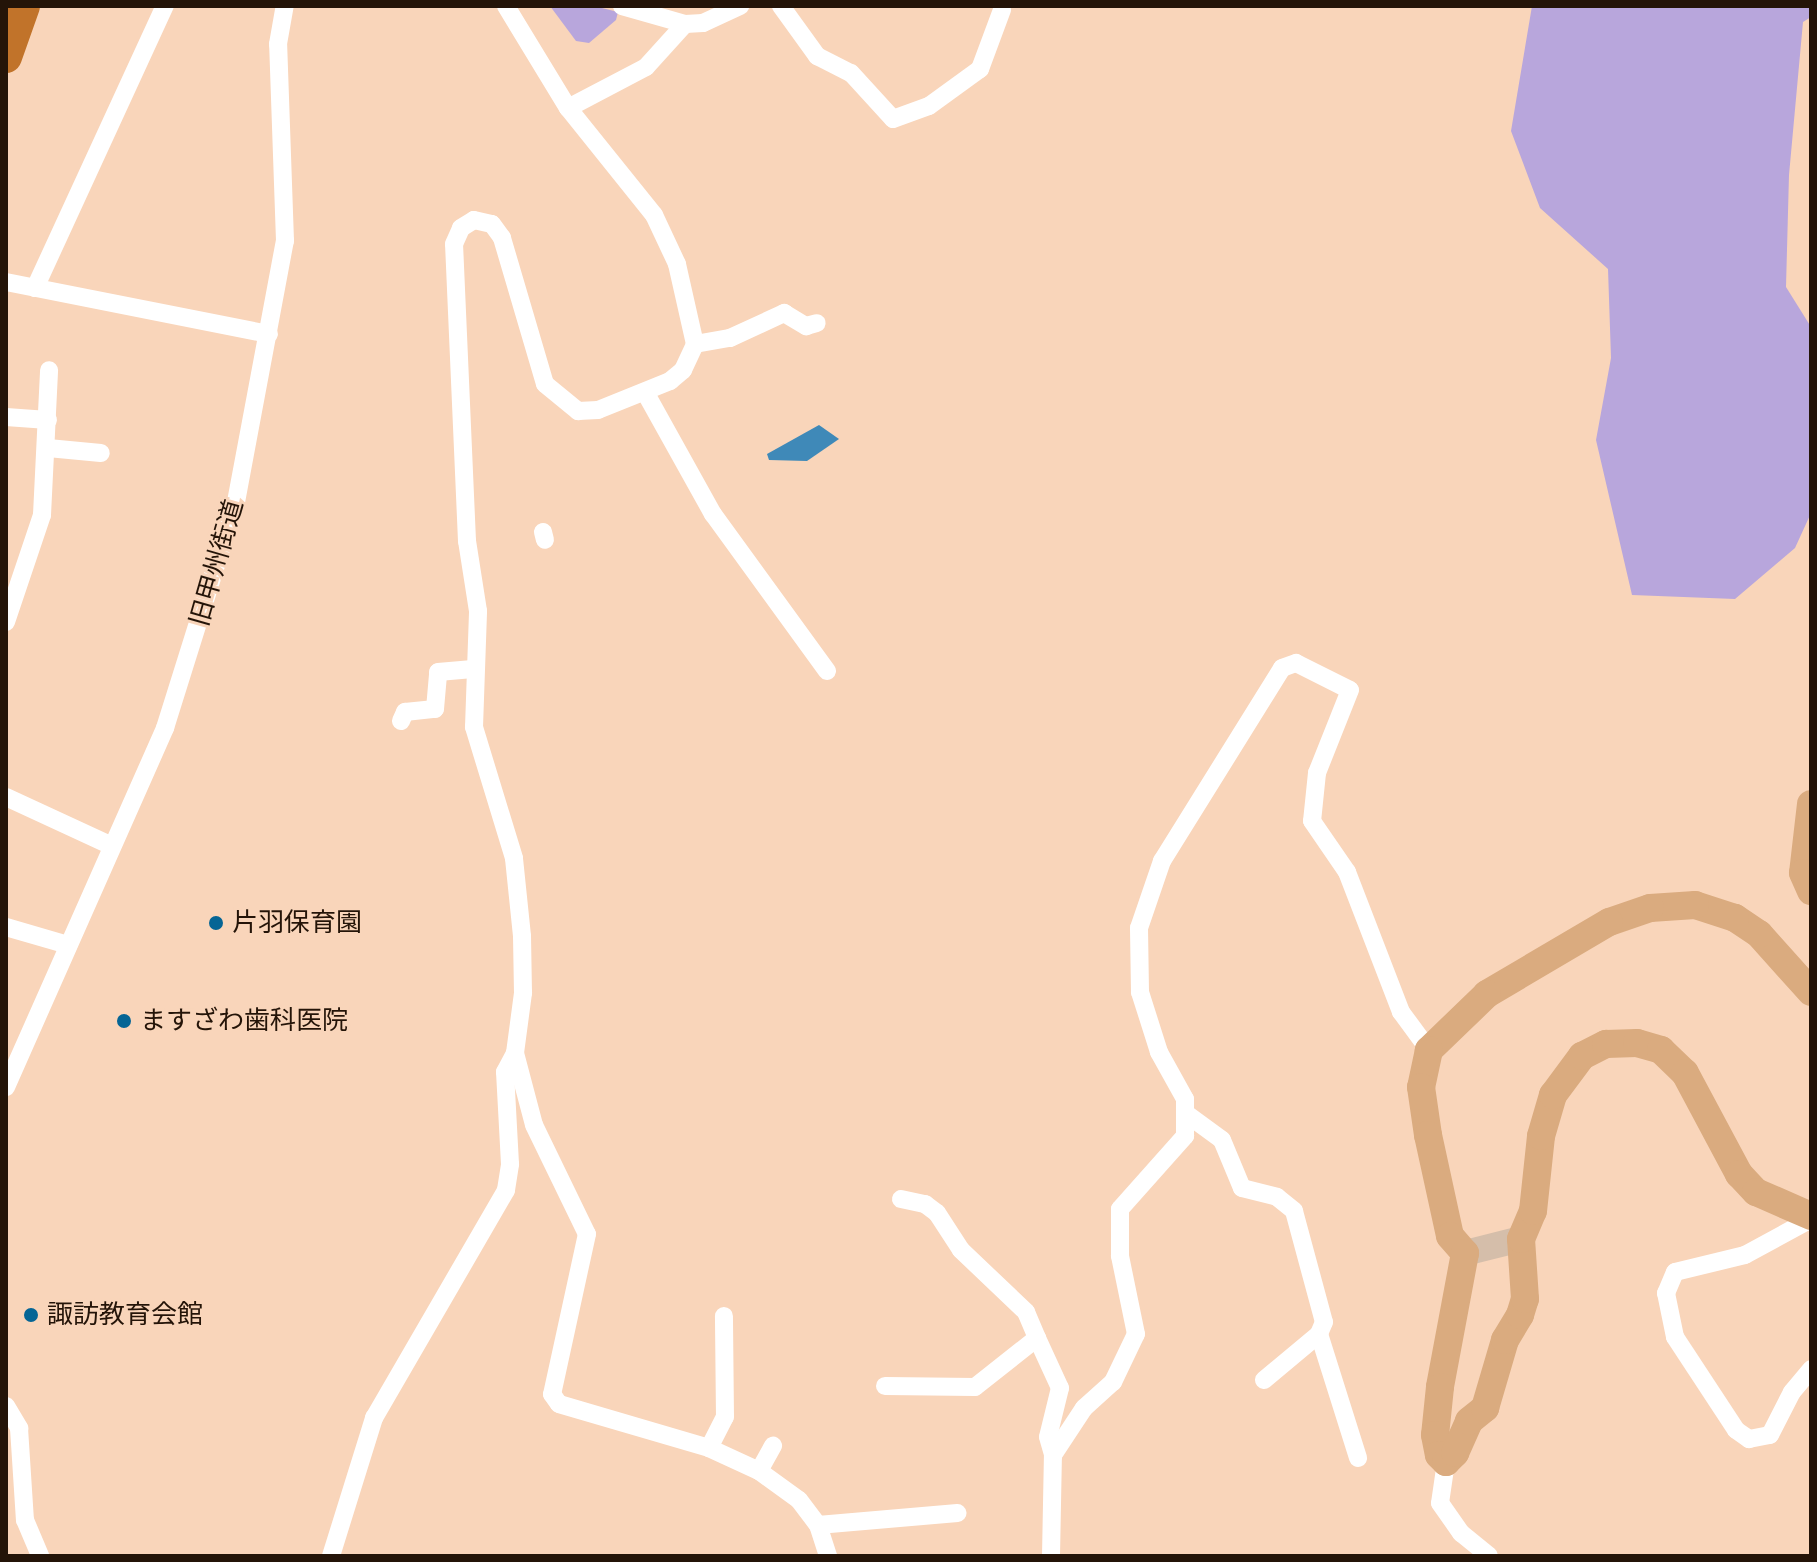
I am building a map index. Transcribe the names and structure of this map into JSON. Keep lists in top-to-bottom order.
{
  "streets": {
    "street": ["旧甲州街道"]
  },
  "places": ["片羽保育園", "ますざわ歯科医院", "諏訪教育会館"]
}
